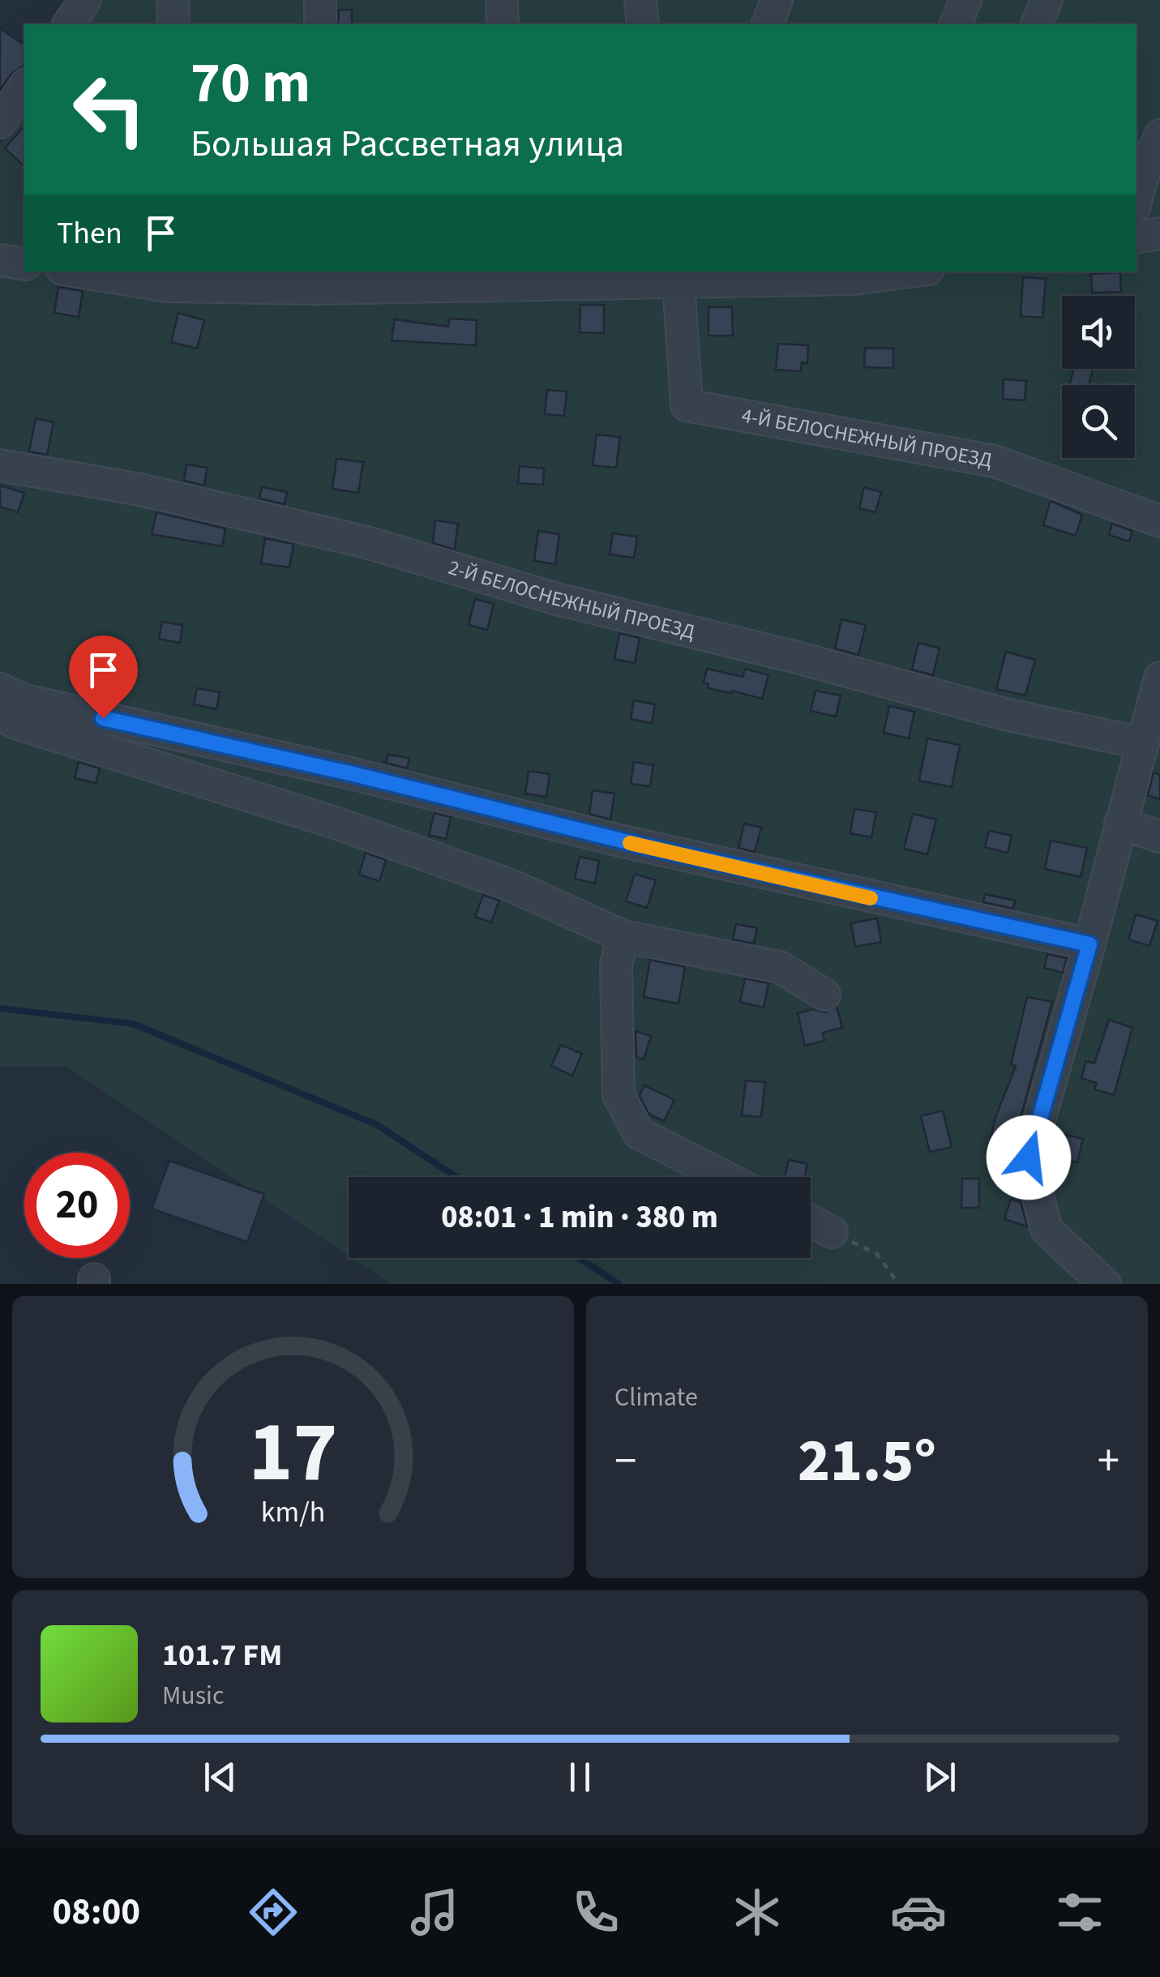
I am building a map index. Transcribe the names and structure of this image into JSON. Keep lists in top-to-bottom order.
{
  "streets": {
    "street": ["4-Й БЕЛОСНЕЖНЫЙ ПРОЕЗД", "2-Й БЕЛОСНЕЖНЫЙ ПРОЕЗД"]
  },
  "page": {
    "turn": ["70 m", "Большая Рассветная улица"],
    "then": "Then",
    "limit": "20",
    "trip": "08:01 · 1 min · 380 m",
    "tile": "Climate",
    "heat": ["−", "21.5°", "+"],
    "song": ["101.7 FM", "Music"],
    "tabs": "08:00",
    "gauge": ["17", "km/h"]
  }
}
